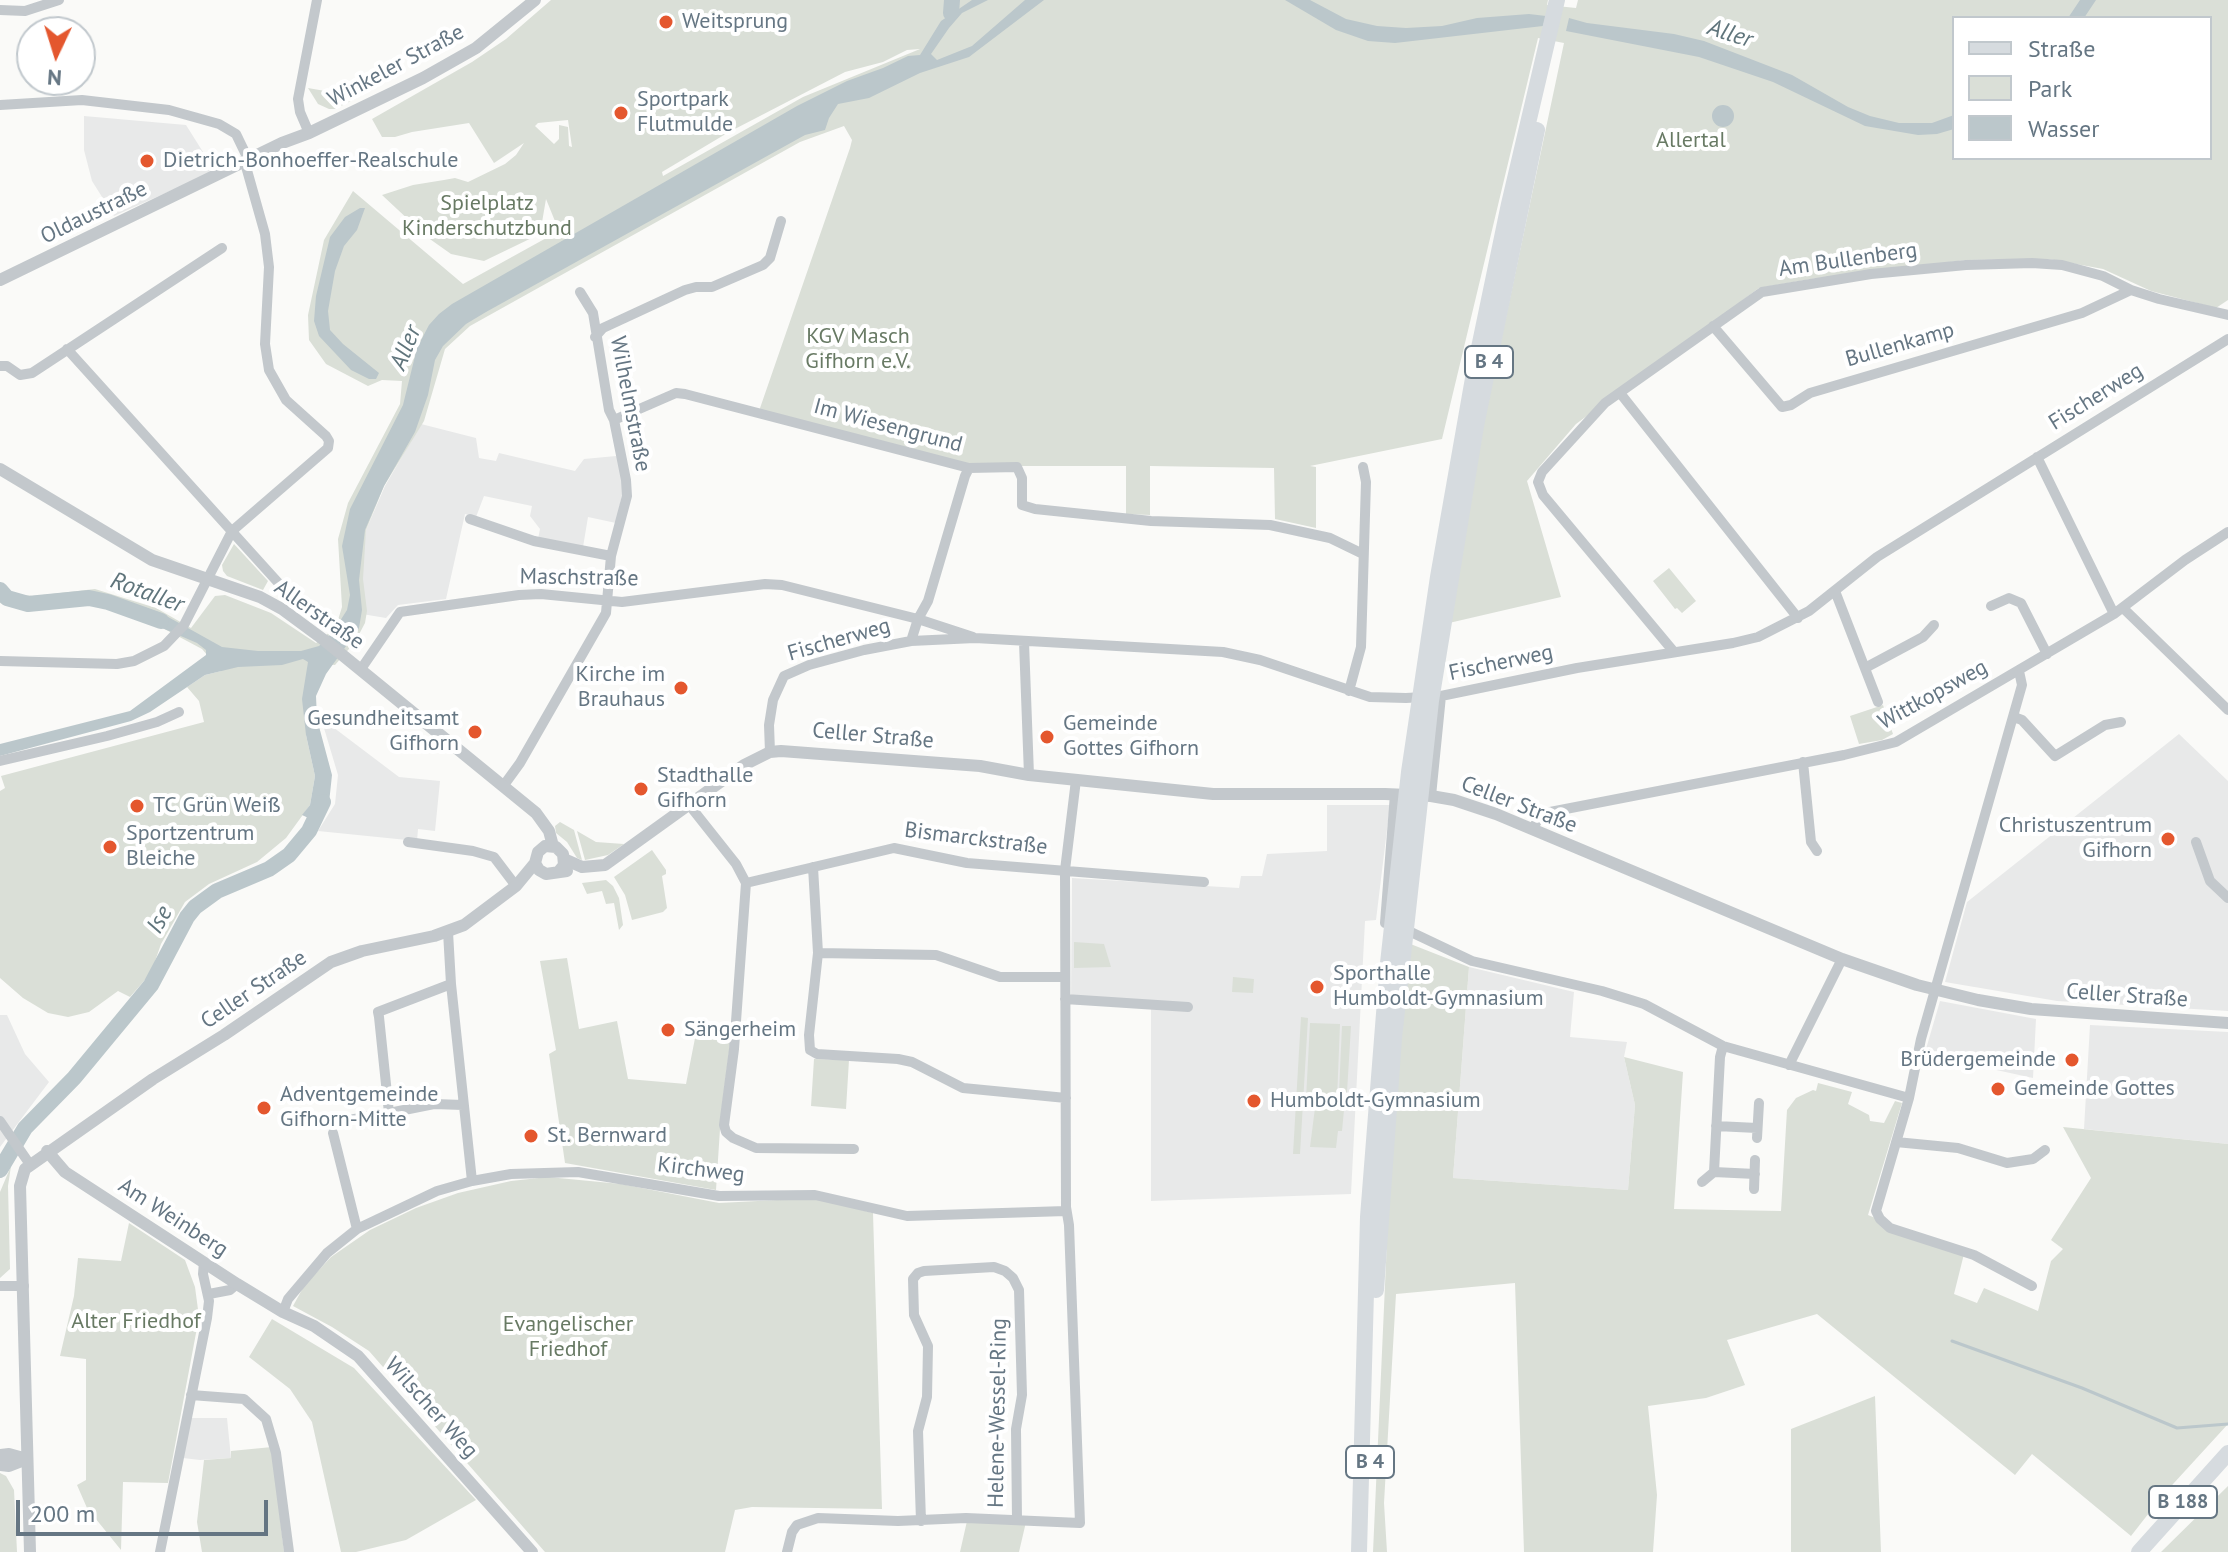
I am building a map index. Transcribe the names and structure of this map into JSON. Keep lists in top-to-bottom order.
{
  "streets": {
    "main road": ["B 4", "B 188"],
    "street": [
      "Winkeler Straße",
      "Oldaustraße",
      "Am Bullenberg",
      "Bullenkamp",
      "Fischerweg",
      "Wilhelmstraße",
      "Im Wiesengrund",
      "Maschstraße",
      "Allerstraße",
      "Wittkopsweg",
      "Celler Straße",
      "Bismarckstraße",
      "Kirchweg",
      "Am Weinberg",
      "Wilscher Weg",
      "Helene-Wessel-Ring"
    ]
  },
  "crossings": [
    ["Winkeler Straße", "Oldaustraße"],
    ["Am Bullenberg", "Bullenkamp"],
    ["Am Bullenberg", "Fischerweg"],
    ["B 4", "Fischerweg"],
    ["Fischerweg", "Maschstraße"],
    ["Fischerweg", "Celler Straße"],
    ["Wilhelmstraße", "Im Wiesengrund"],
    ["Wilhelmstraße", "Maschstraße"],
    ["Wilhelmstraße", "Allerstraße"],
    ["Maschstraße", "Allerstraße"],
    ["Allerstraße", "Celler Straße"],
    ["Wittkopsweg", "Celler Straße"],
    ["Celler Straße", "Am Weinberg"],
    ["Kirchweg", "Am Weinberg"],
    ["Kirchweg", "Wilscher Weg"],
    ["Am Weinberg", "Wilscher Weg"]
  ],
  "water": ["Aller", "Rotaller", "Ise"],
  "parks": [
    "Allertal",
    "Spielplatz Kinderschutzbund",
    "KGV Masch Gifhorn e.V.",
    "Alter Friedhof",
    "Evangelischer Friedhof"
  ],
  "places": [
    "Weitsprung",
    "Sportpark Flutmulde",
    "Dietrich-Bonhoeffer-Realschule",
    "Kirche im Brauhaus",
    "Gesundheitsamt Gifhorn",
    "Gemeinde Gottes Gifhorn",
    "Stadthalle Gifhorn",
    "TC Grün Weiß",
    "Christuszentrum Gifhorn",
    "Sportzentrum Bleiche",
    "Sporthalle Humboldt-Gymnasium",
    "Sängerheim",
    "Brüdergemeinde",
    "Gemeinde Gottes",
    "Humboldt-Gymnasium",
    "Adventgemeinde Gifhorn-Mitte",
    "St. Bernward"
  ],
  "legend": ["Straße", "Park", "Wasser"],
  "scale_bar": "200 m",
  "north": "bottom"
}
